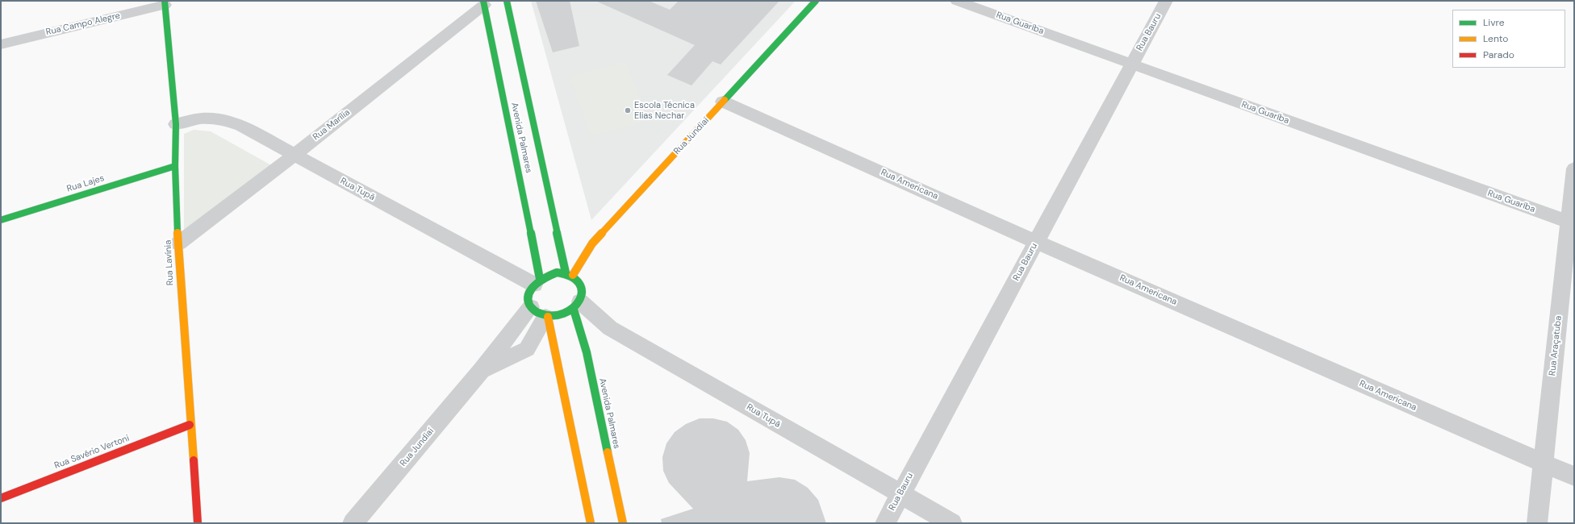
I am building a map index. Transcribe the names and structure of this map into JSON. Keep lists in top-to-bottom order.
{
  "streets": {
    "main road": [
      "Rua Jundiaí",
      "Avenida Palmares",
      "Rua Lajes",
      "Rua Lavínia",
      "Rua Savério Vertoni"
    ],
    "street": [
      "Rua Guaríba",
      "Rua Campo Alegre",
      "Rua Bauru",
      "Rua Marília",
      "Rua Americana",
      "Rua Tupã",
      "Rua Araçatuba"
    ]
  },
  "crossings": [
    ["Rua Guaríba", "Rua Bauru"],
    ["Rua Guaríba", "Rua Araçatuba"],
    ["Rua Campo Alegre", "Rua Lavínia"],
    ["Rua Bauru", "Rua Americana"],
    ["Rua Bauru", "Rua Tupã"],
    ["Rua Marília", "Avenida Palmares"],
    ["Rua Marília", "Rua Tupã"],
    ["Rua Marília", "Rua Lavínia"],
    ["Rua Jundiaí", "Avenida Palmares"],
    ["Rua Jundiaí", "Rua Americana"],
    ["Rua Jundiaí", "Rua Tupã"],
    ["Avenida Palmares", "Rua Tupã"],
    ["Rua Lajes", "Rua Lavínia"],
    ["Rua Americana", "Rua Araçatuba"],
    ["Rua Tupã", "Rua Lavínia"],
    ["Rua Lavínia", "Rua Savério Vertoni"]
  ],
  "places": ["Escola Técnica Elias Nechar"],
  "legend": ["Livre", "Lento", "Parado"]
}
